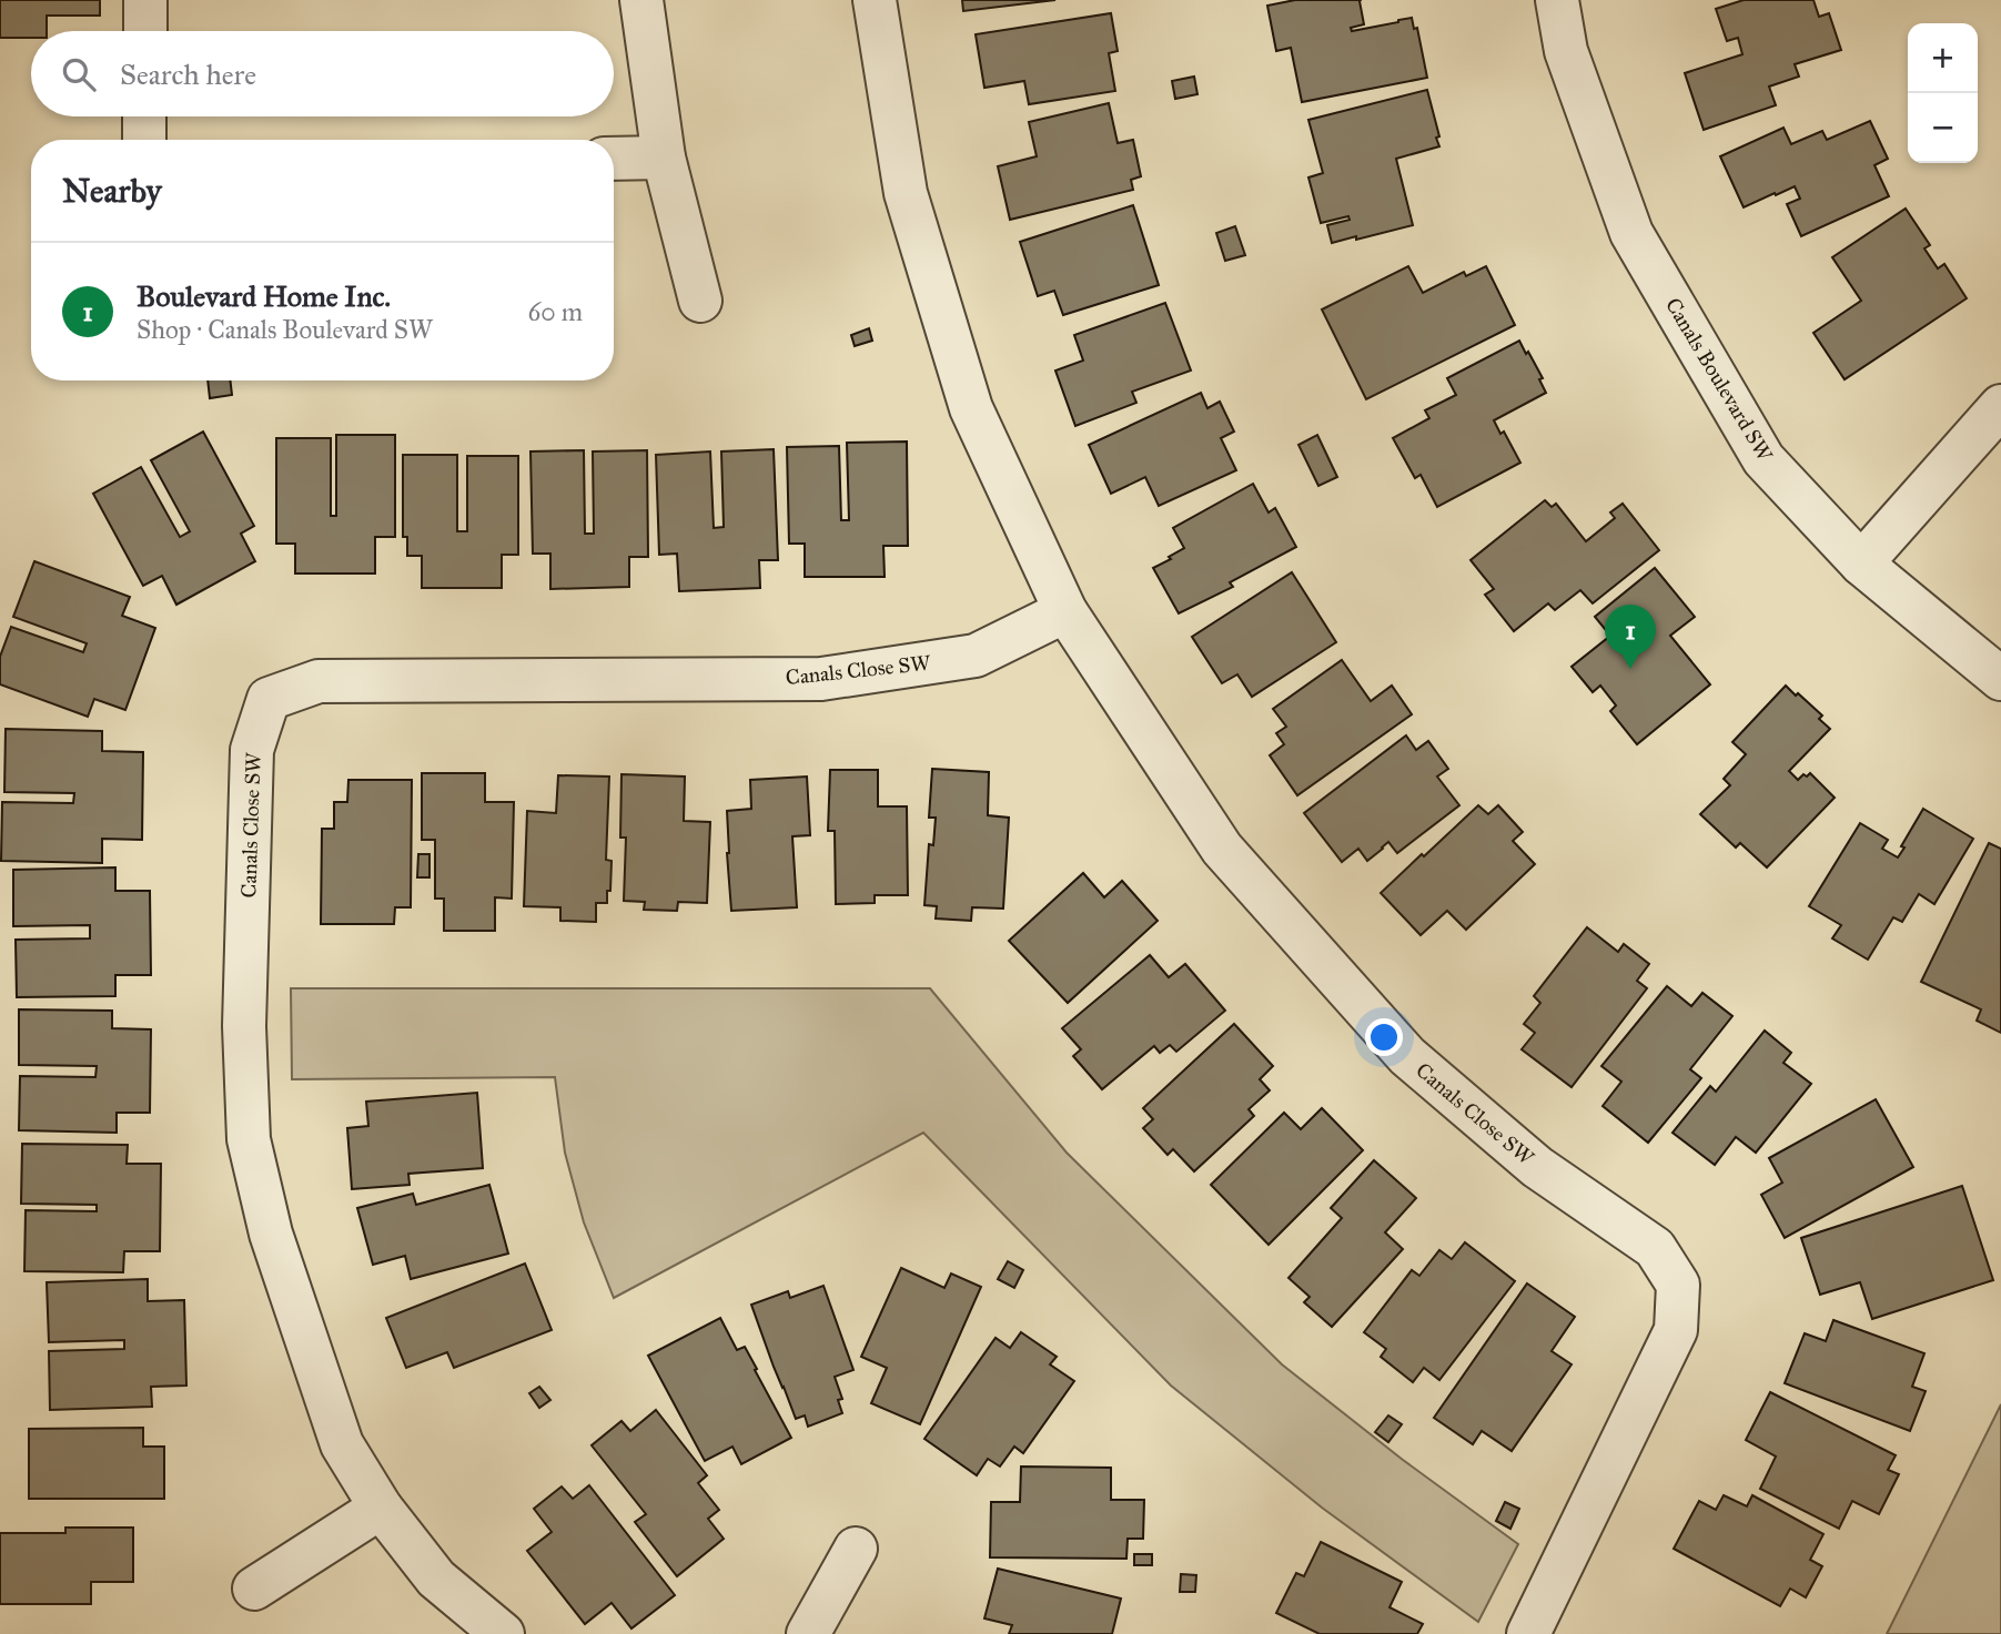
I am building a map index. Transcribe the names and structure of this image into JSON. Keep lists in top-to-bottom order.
{
  "streets": {
    "street": ["Canals Boulevard SW", "Canals Close SW"]
  },
  "page": {
    "map_buttons": ["+", "−"],
    "search": "Search here",
    "heading": "Nearby",
    "list": [
      {
        "mark": "1",
        "name": "Boulevard Home Inc.",
        "note": "Shop · Canals Boulevard SW",
        "value": "60 m"
      }
    ],
    "pins": "1"
  }
}
